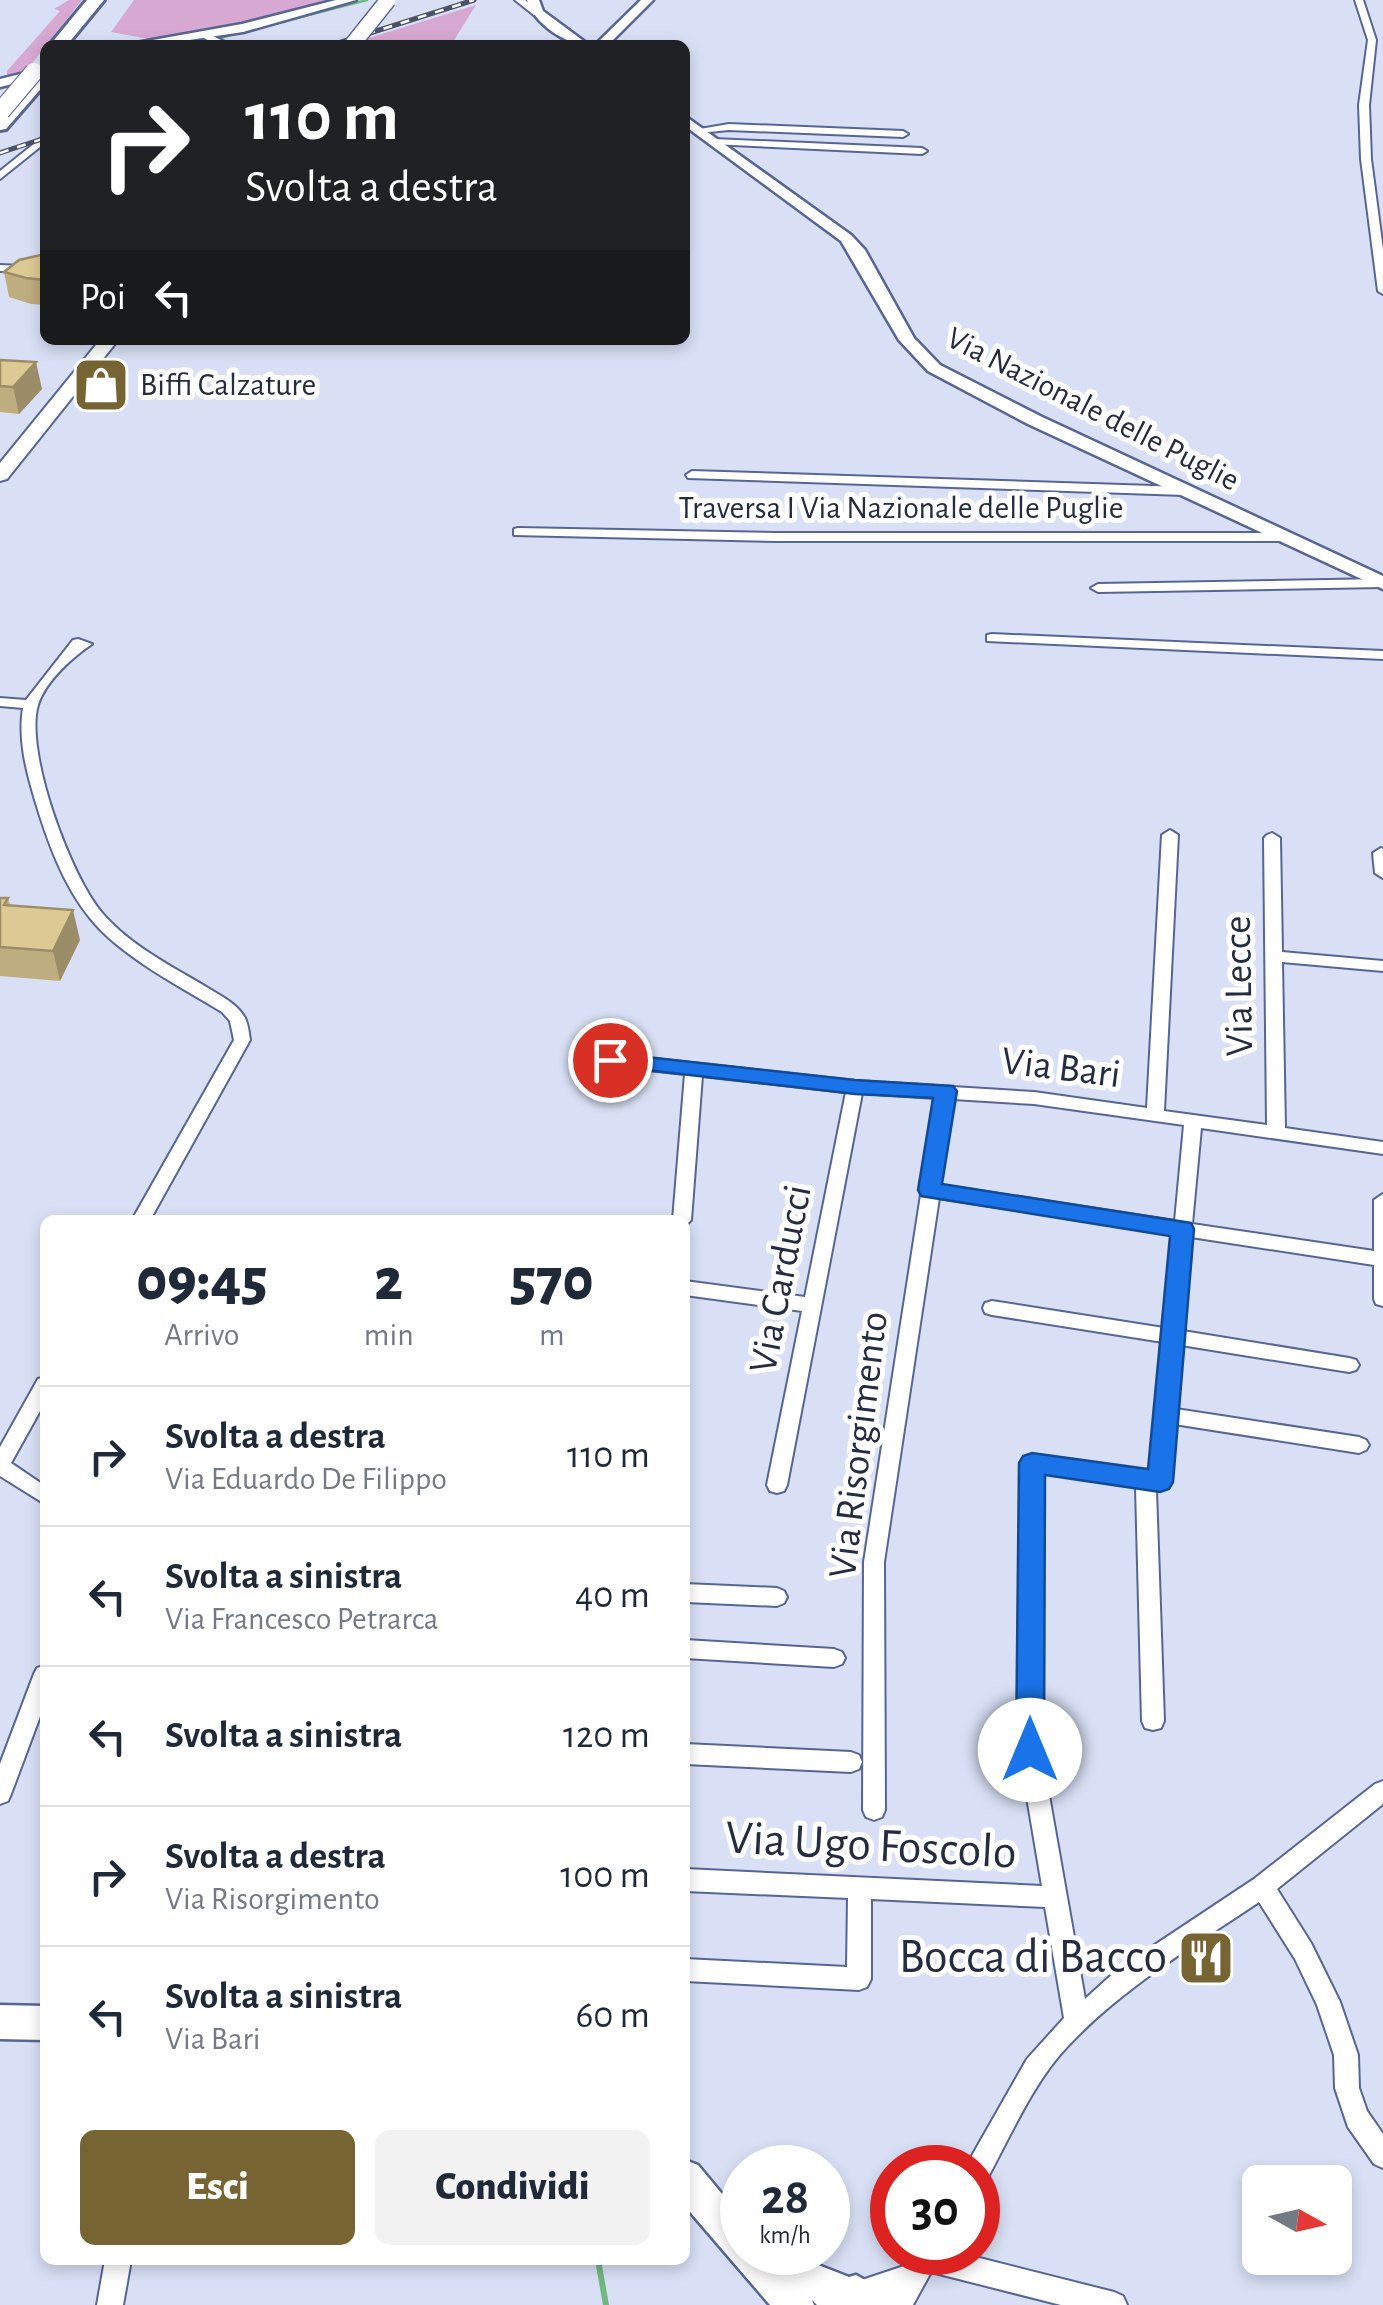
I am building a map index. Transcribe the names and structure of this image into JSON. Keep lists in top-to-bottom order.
{
  "streets": {
    "main road": ["Via Nazionale delle Puglie"],
    "street": [
      "Traversa I Via Nazionale delle Puglie",
      "Via Lecce",
      "Via Bari",
      "Via Carducci",
      "Via Risorgimento",
      "Via Ugo Foscolo"
    ]
  },
  "crossings": [
    ["Via Nazionale delle Puglie", "Traversa I Via Nazionale delle Puglie"],
    ["Via Lecce", "Via Bari"],
    ["Via Bari", "Via Carducci"],
    ["Via Bari", "Via Risorgimento"]
  ],
  "places": {
    "shop": ["Biffi Calzature"],
    "restaurant": ["Bocca di Bacco"]
  },
  "north": "right",
  "page": {
    "turn": ["110 m", "Svolta a destra"],
    "then": "Poi",
    "eta": [
      "09:45",
      "Arrivo",
      "2",
      "min",
      "570",
      "m"
    ],
    "list": [
      {
        "name": "Svolta a destra",
        "note": "Via Eduardo De Filippo",
        "value": "110 m"
      },
      {
        "name": "Svolta a sinistra",
        "note": "Via Francesco Petrarca",
        "value": "40 m"
      },
      {
        "name": "Svolta a sinistra",
        "value": "120 m"
      },
      {
        "name": "Svolta a destra",
        "note": "Via Risorgimento",
        "value": "100 m"
      },
      {
        "name": "Svolta a sinistra",
        "note": "Via Bari",
        "value": "60 m"
      }
    ],
    "buttons": ["Esci", "Condividi"],
    "speed": "28 km/h",
    "limit": "30"
  }
}
